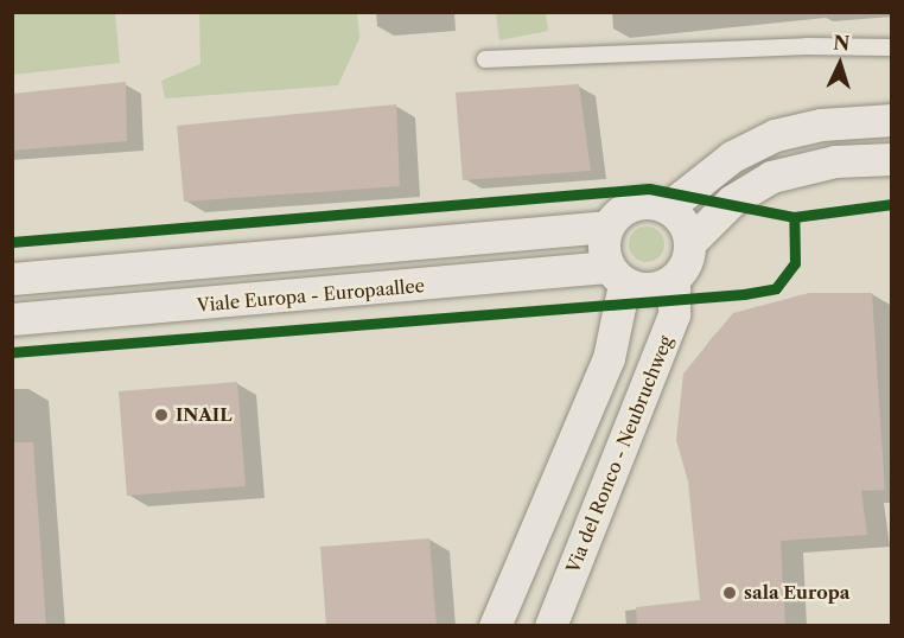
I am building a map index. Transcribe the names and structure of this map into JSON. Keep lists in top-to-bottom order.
{
  "streets": {
    "street": ["Viale Europa - Europaallee", "Via del Ronco - Neubruchweg"]
  },
  "crossings": [
    ["Viale Europa - Europaallee", "Via del Ronco - Neubruchweg"]
  ],
  "places": ["INAIL", "sala Europa"],
  "north": "top"
}
